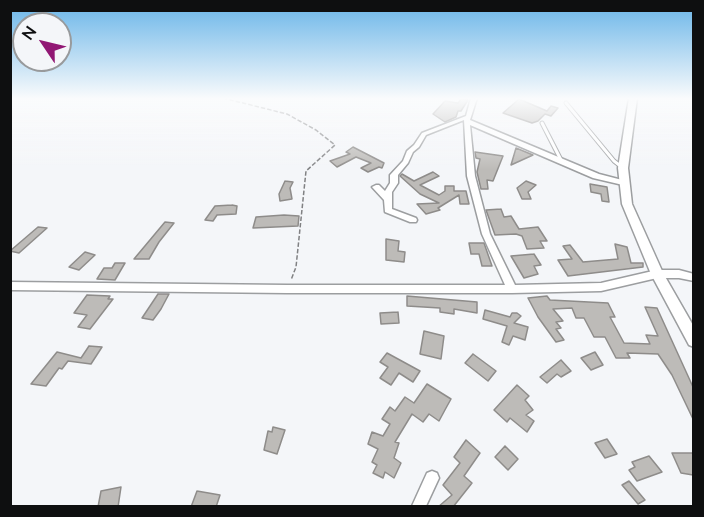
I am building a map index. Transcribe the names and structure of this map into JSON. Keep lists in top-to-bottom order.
{
  "north": "top left"
}
